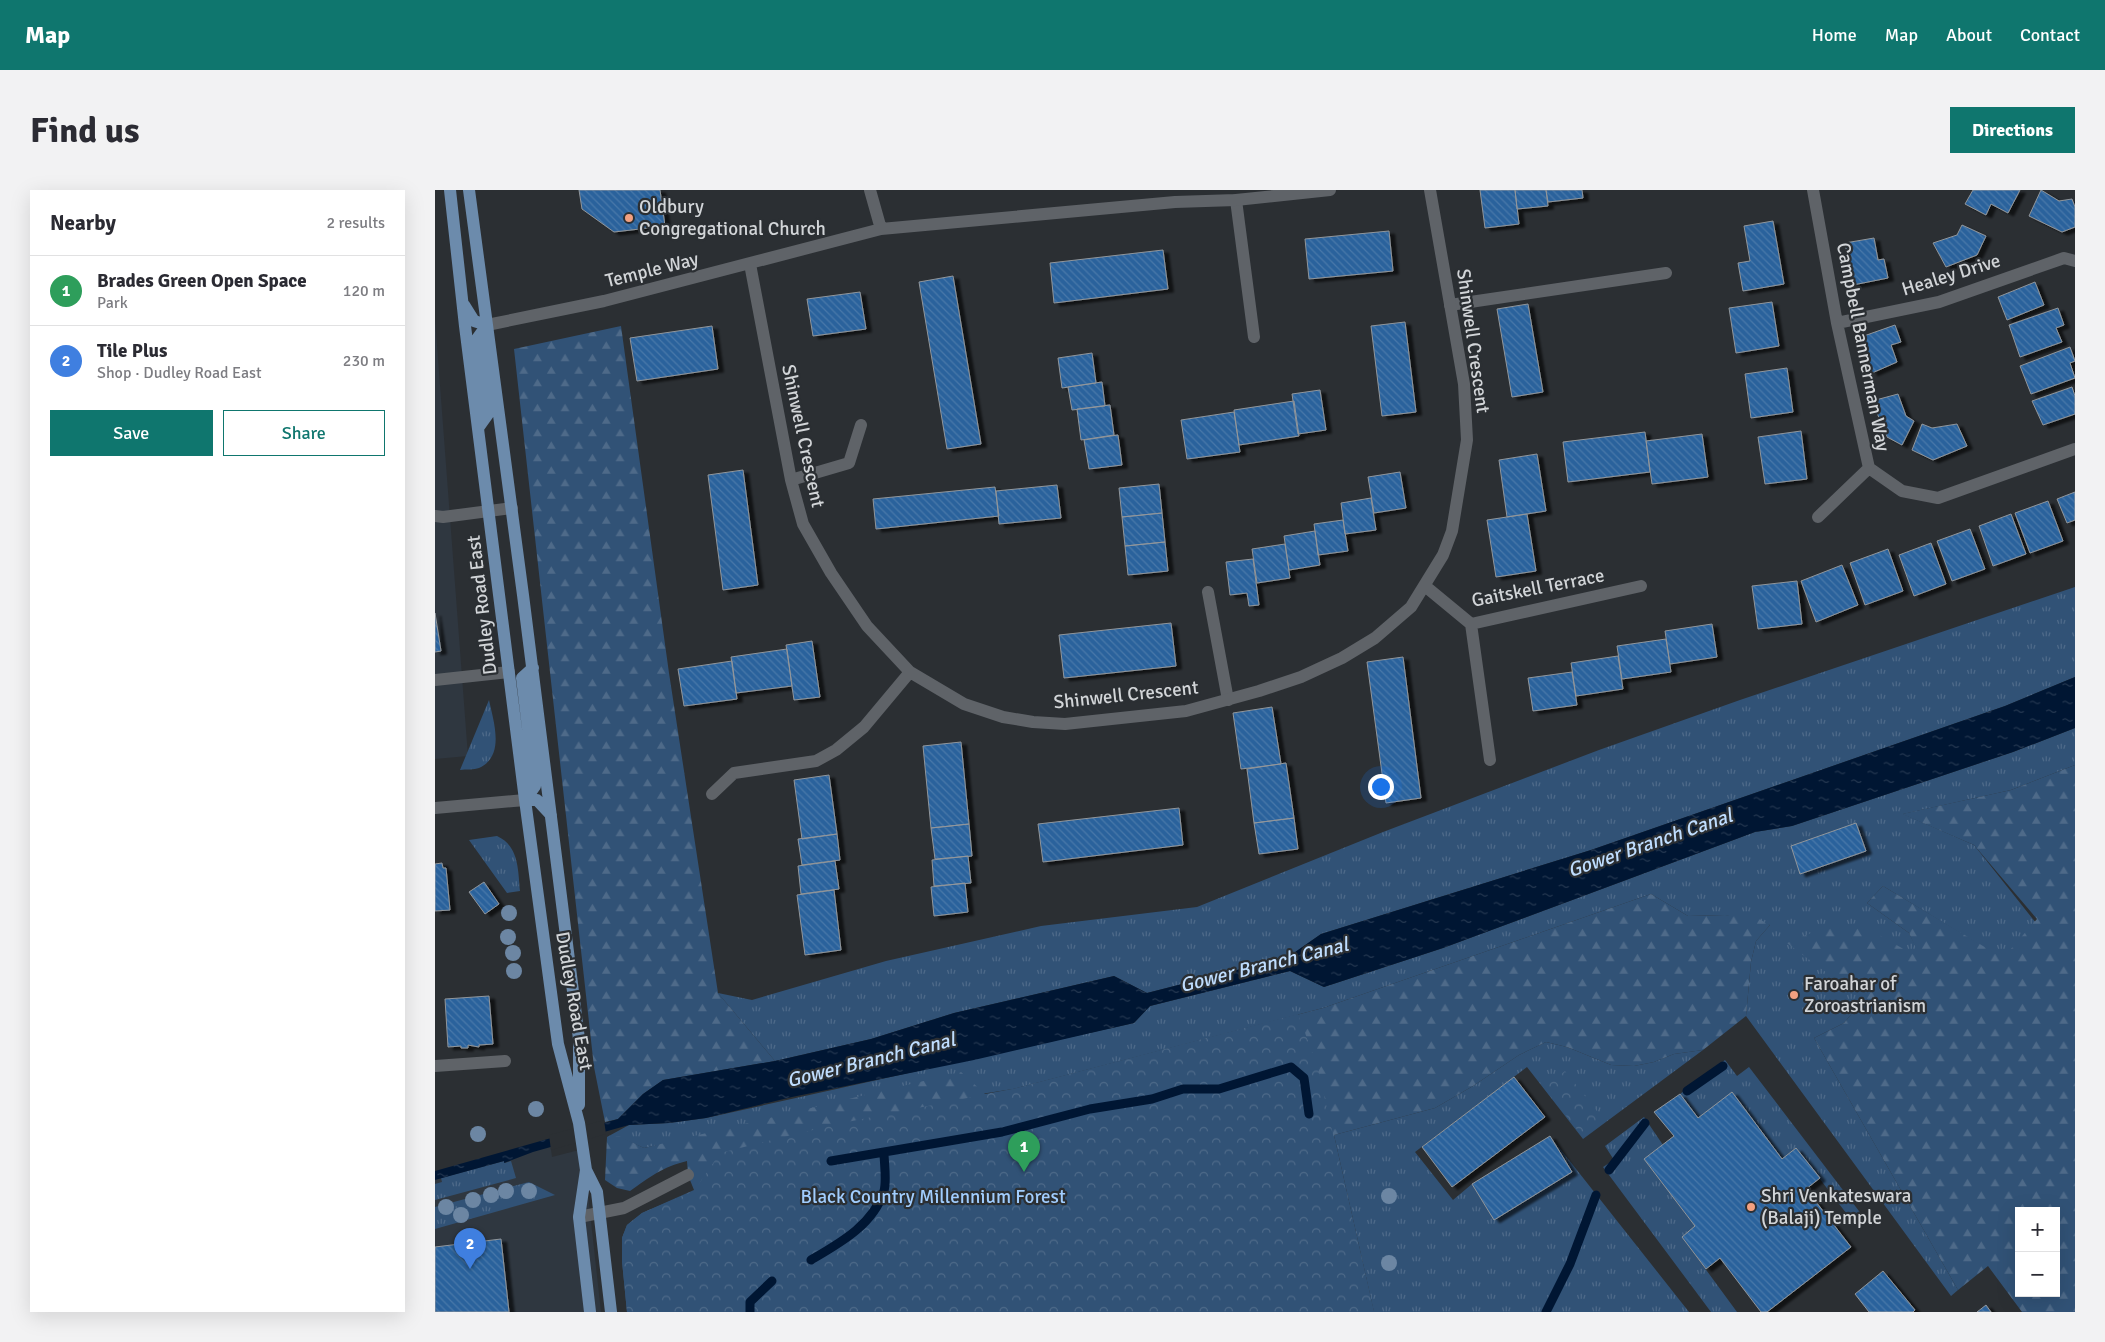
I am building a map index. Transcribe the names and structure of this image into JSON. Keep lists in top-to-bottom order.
{
  "streets": {
    "main road": ["Dudley Road East"],
    "street": [
      "Temple Way",
      "Healey Drive",
      "Shinwell Crescent",
      "Campbell Bannerman Way",
      "Gaitskell Terrace"
    ]
  },
  "crossings": [
    ["Temple Way", "Shinwell Crescent"],
    ["Temple Way", "Dudley Road East"],
    ["Healey Drive", "Campbell Bannerman Way"],
    ["Shinwell Crescent", "Gaitskell Terrace"]
  ],
  "water": ["Gower Branch Canal"],
  "parks": ["Black Country Millennium Forest"],
  "places": ["Oldbury Congregational Church", "Faroahar of Zoroastrianism", "Shri Venkateswara (Balaji) Temple"],
  "page": {
    "header": "Map",
    "nav": [
      "Home",
      "Map",
      "About",
      "Contact"
    ],
    "buttons": [
      "Directions",
      ["Save", "Share"]
    ],
    "title": "Find us",
    "heading": ["Nearby", "2 results"],
    "list": [
      {
        "mark": "1",
        "name": "Brades Green Open Space",
        "note": "Park",
        "value": "120 m"
      },
      {
        "mark": "2",
        "name": "Tile Plus",
        "note": "Shop · Dudley Road East",
        "value": "230 m"
      }
    ],
    "pins": ["1", "2"],
    "map_buttons": ["+", "−"]
  }
}
